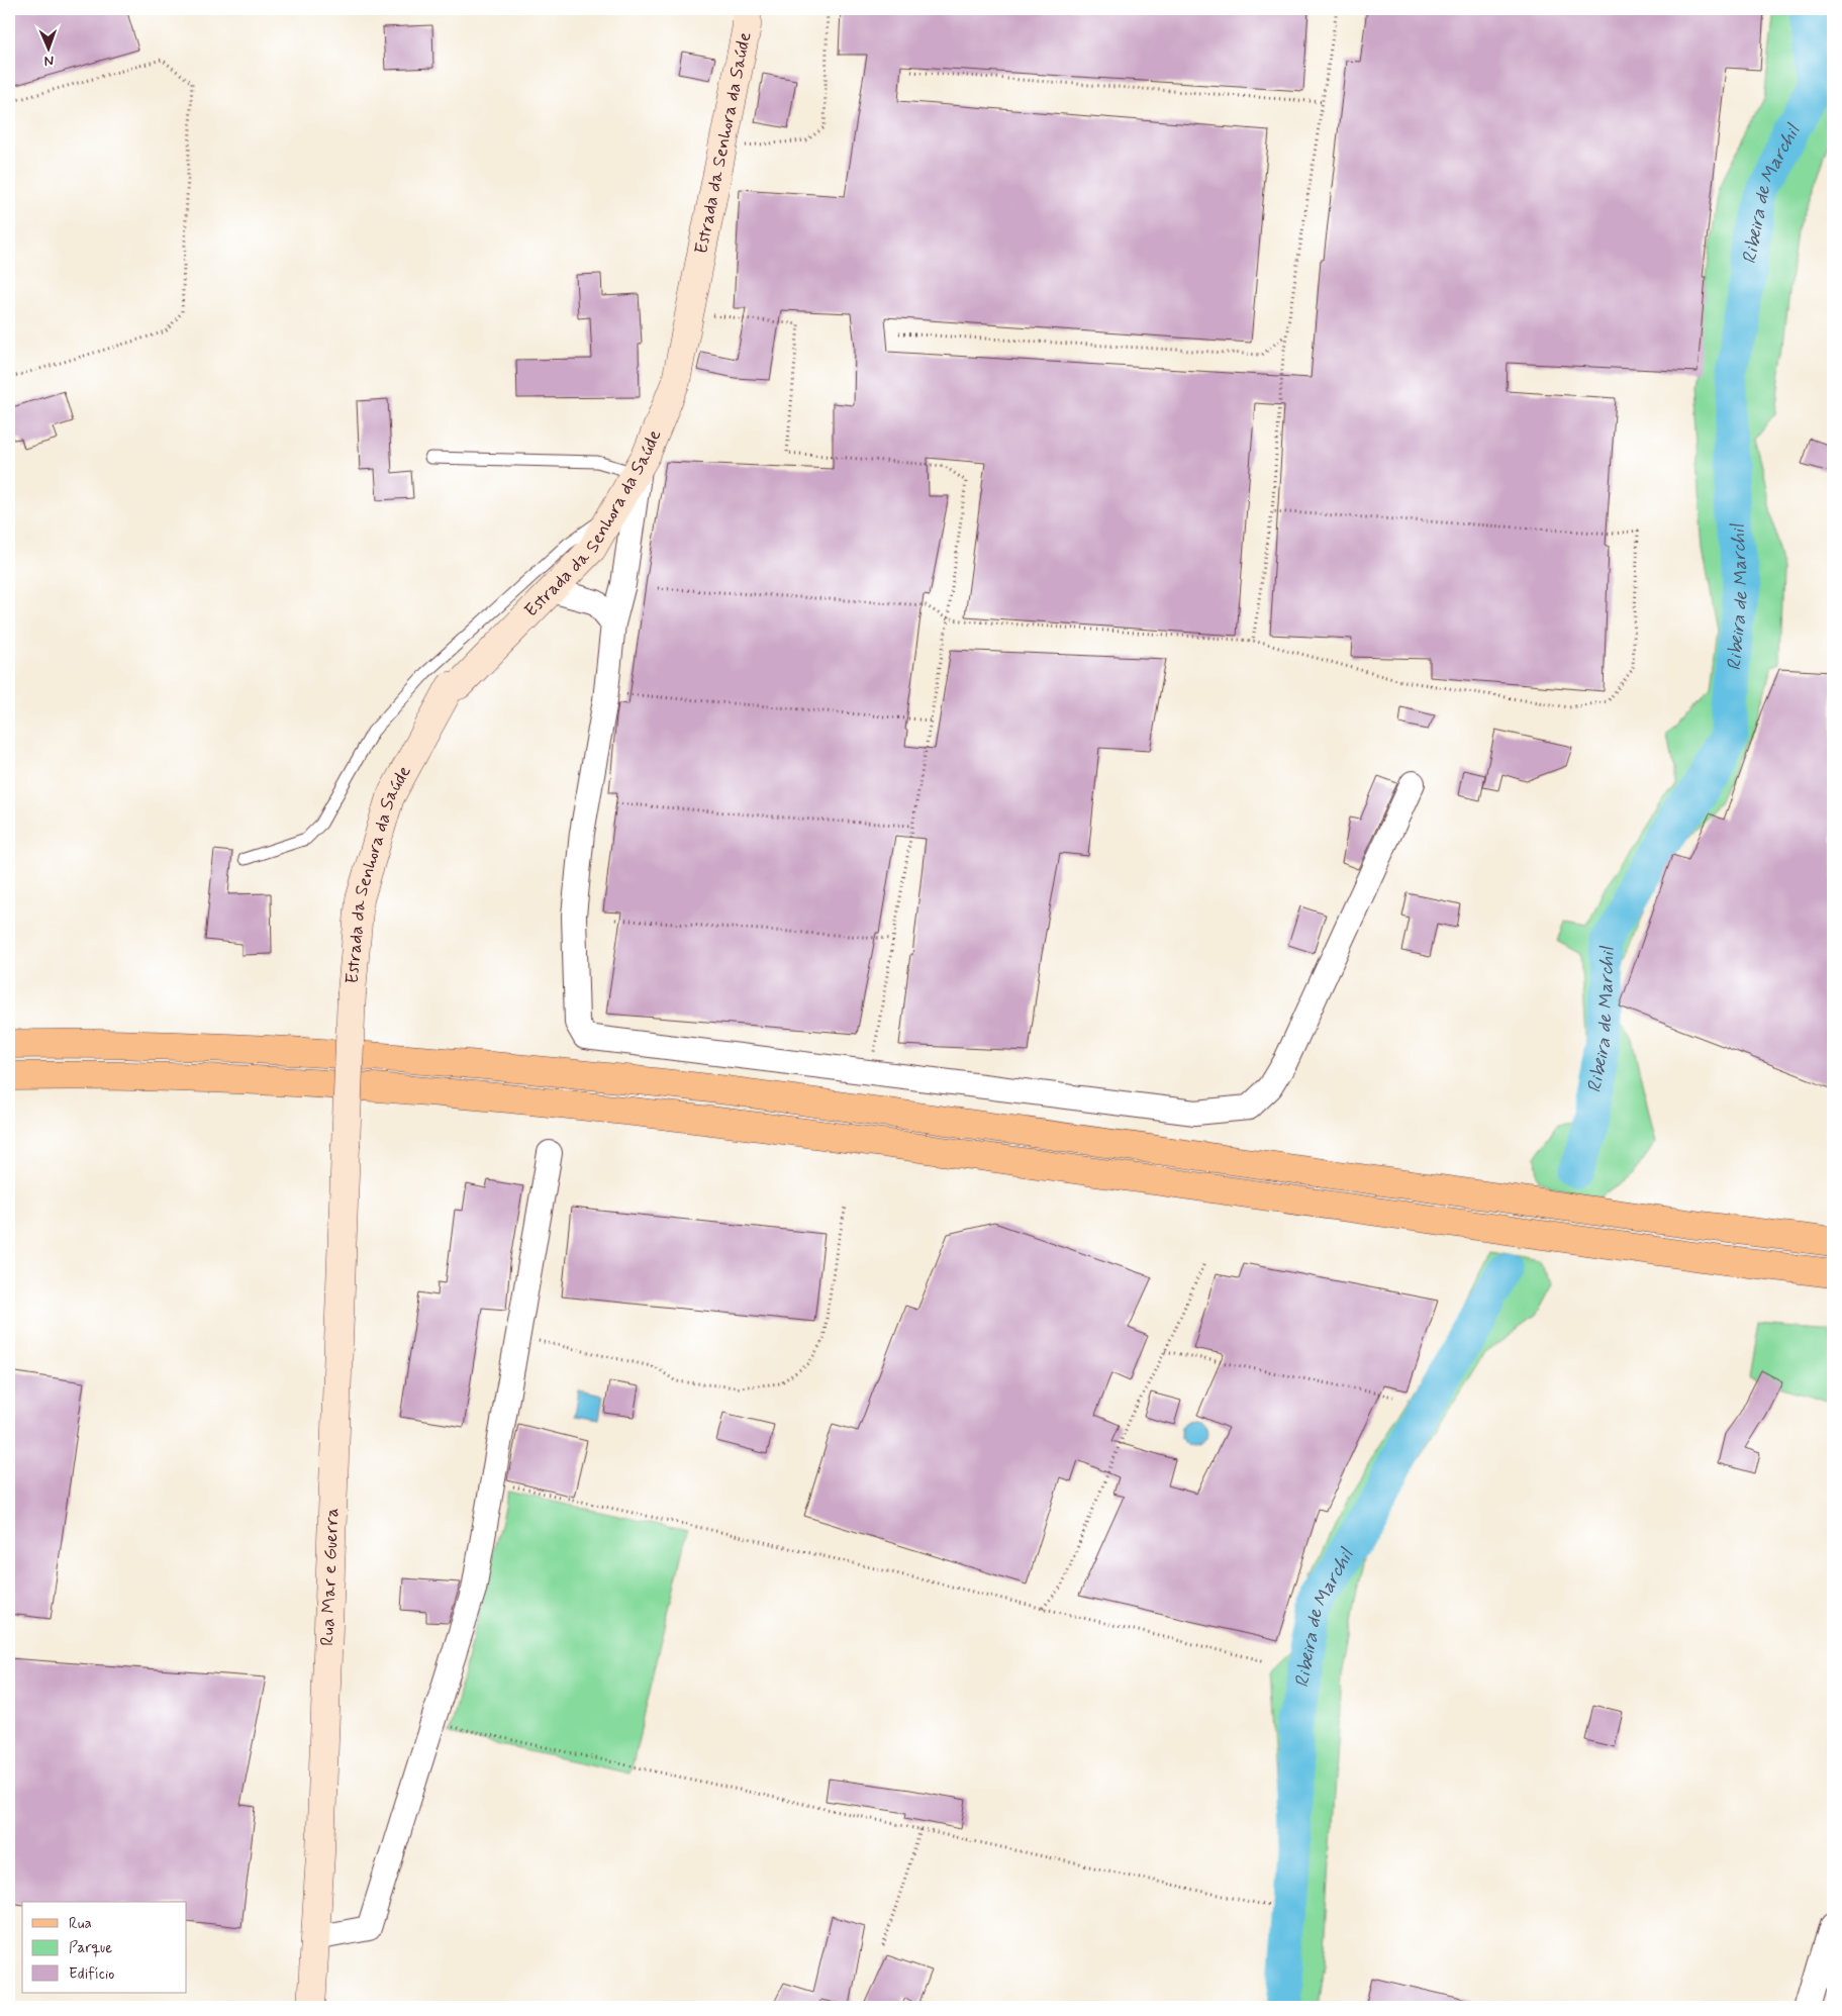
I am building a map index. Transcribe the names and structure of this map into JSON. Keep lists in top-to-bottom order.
{
  "streets": {
    "street": ["Estrada da Senhora da Saúde", "Rua Mar e Guerra"]
  },
  "crossings": [
    ["Estrada da Senhora da Saúde", "Rua Mar e Guerra"]
  ],
  "water": ["Ribeira de Marchil"],
  "legend": ["Rua", "Parque", "Edifício"],
  "north": "bottom"
}
